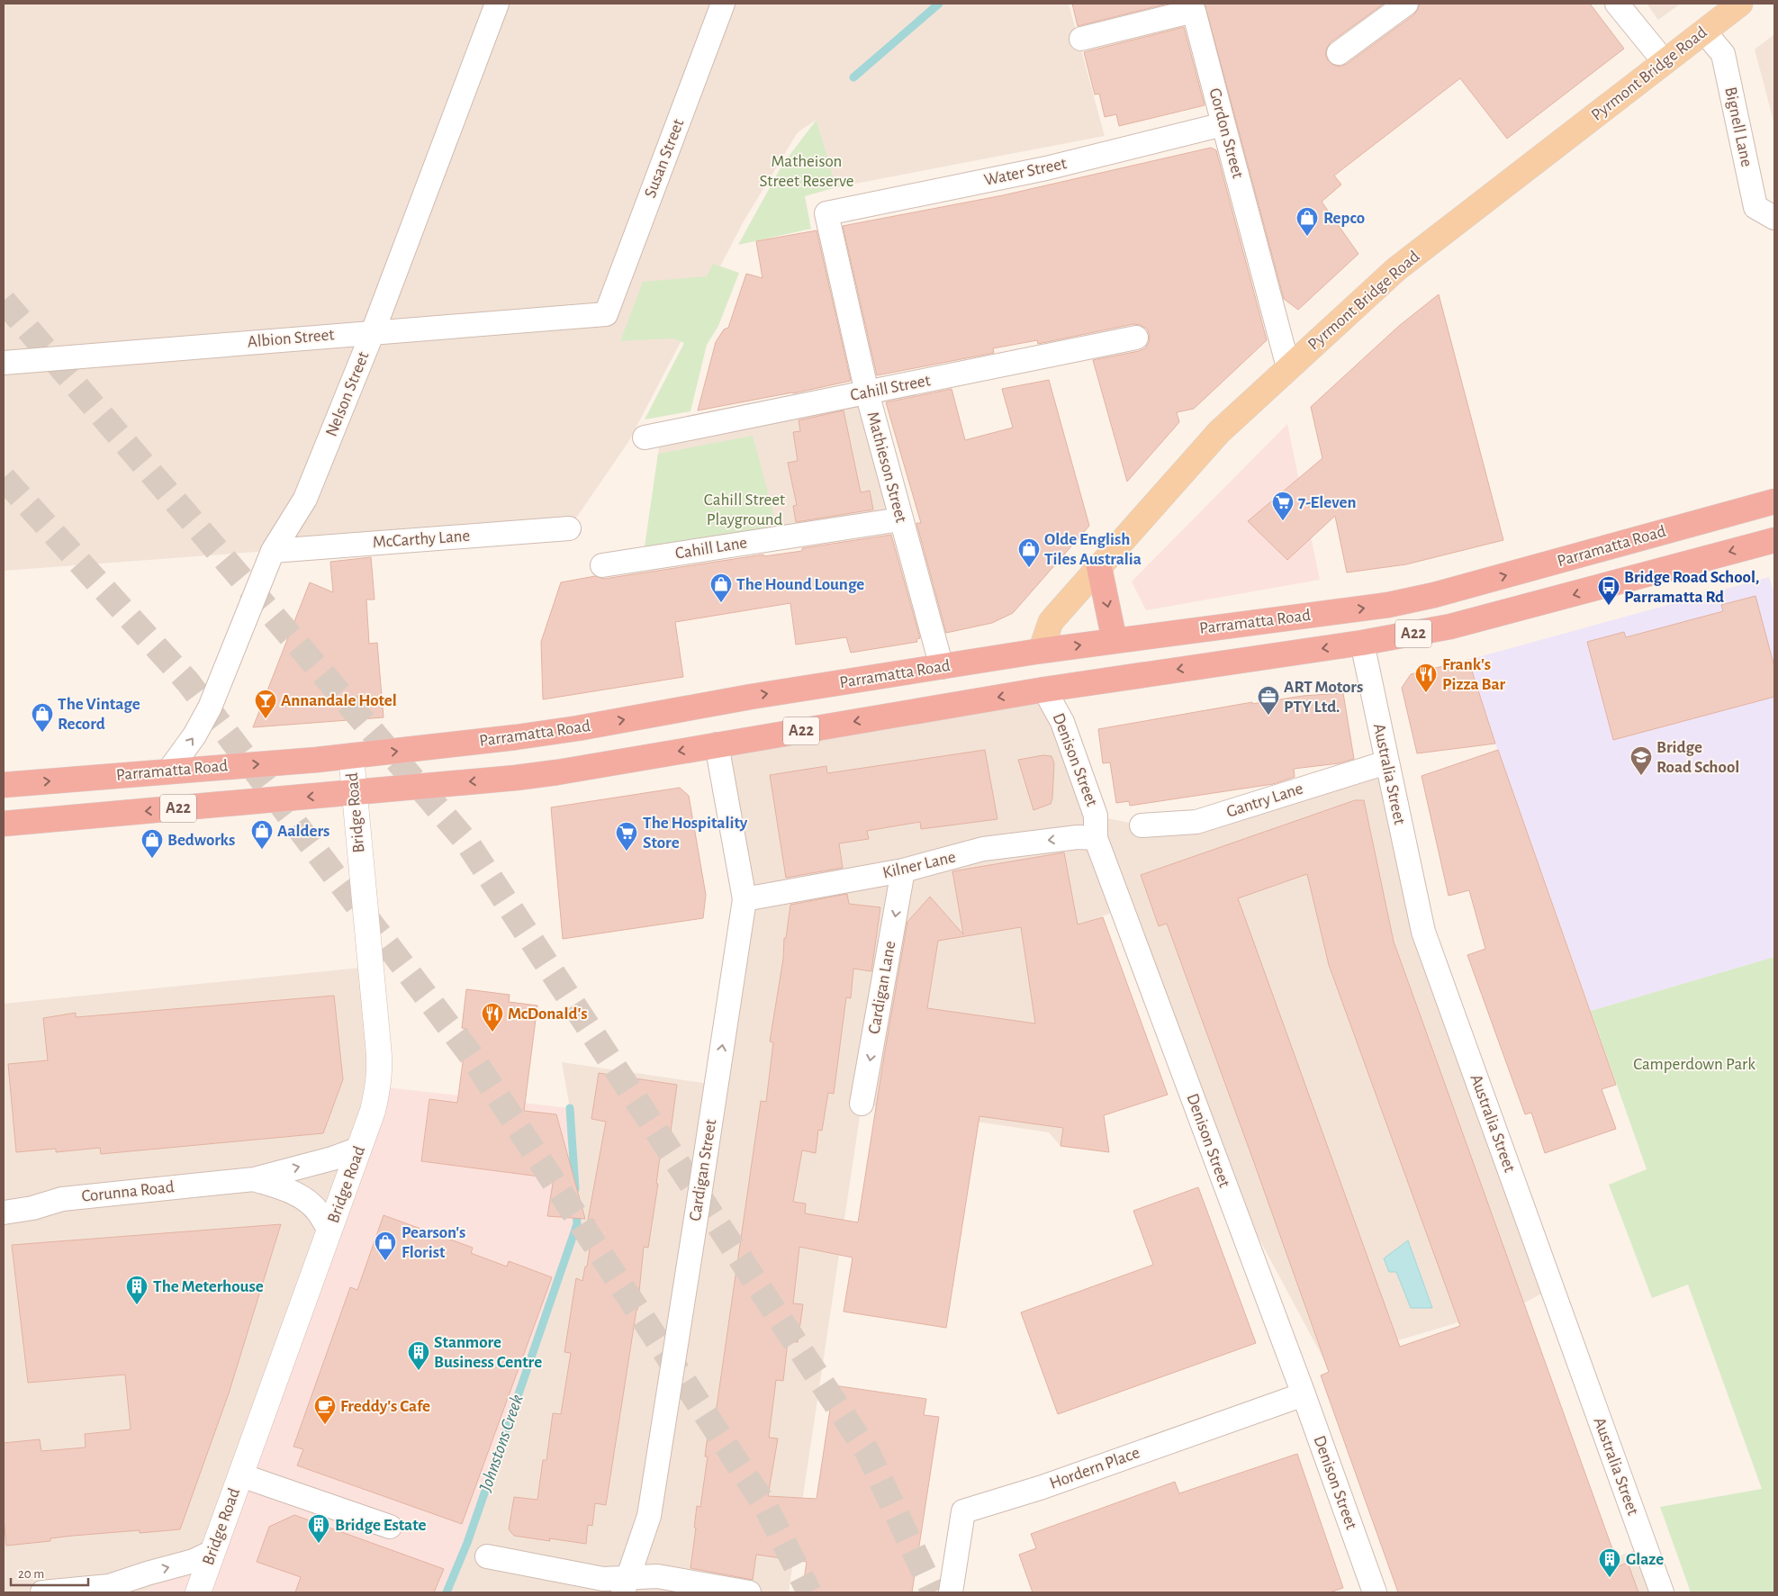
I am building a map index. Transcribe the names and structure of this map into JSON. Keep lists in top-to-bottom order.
{
  "streets": {
    "highway": ["Parramatta Road", "A22"],
    "main road": ["Pyrmont Bridge Road", "Bridge Road"],
    "street": [
      "Bignell Lane",
      "Gordon Street",
      "Susan Street",
      "Water Street",
      "Albion Street",
      "Cahill Street",
      "Nelson Street",
      "Mathieson Street",
      "McCarthy Lane",
      "Cahill Lane",
      "Denison Street",
      "Australia Street",
      "Gantry Lane",
      "Kilner Lane",
      "Cardigan Lane",
      "Cardigan Street",
      "Corunna Road",
      "Hordern Place"
    ]
  },
  "crossings": [
    ["Pyrmont Bridge Road", "Bignell Lane"],
    ["Pyrmont Bridge Road", "Gordon Street"],
    ["Pyrmont Bridge Road", "Parramatta Road"],
    ["Gordon Street", "Water Street"],
    ["Susan Street", "Albion Street"],
    ["Water Street", "Mathieson Street"],
    ["Albion Street", "Nelson Street"],
    ["Cahill Street", "Mathieson Street"],
    ["Nelson Street", "McCarthy Lane"],
    ["Nelson Street", "Parramatta Road"],
    ["Mathieson Street", "Parramatta Road"],
    ["Mathieson Street", "Cahill Lane"],
    ["Parramatta Road", "Denison Street"],
    ["Parramatta Road", "Australia Street"],
    ["Parramatta Road", "Bridge Road"],
    ["Parramatta Road", "Cardigan Street"],
    ["Denison Street", "Kilner Lane"],
    ["Denison Street", "Hordern Place"],
    ["Australia Street", "Gantry Lane"],
    ["Bridge Road", "Corunna Road"],
    ["Kilner Lane", "Cardigan Lane"],
    ["Kilner Lane", "Cardigan Street"]
  ],
  "one_way": ["Kilner Lane", "Cardigan Lane", "Cardigan Street"],
  "water": ["Johnstons Creek"],
  "parks": ["Matheison Street Reserve", "Cahill Street Playground", "Camperdown Park"],
  "places": {
    "shop": [
      "Repco",
      "Olde English Tiles Australia",
      "The Hound Lounge",
      "The Vintage Record",
      "Aalders",
      "Bedworks",
      "Pearson's Florist"
    ],
    "supermarket": ["7-Eleven", "The Hospitality Store"],
    "bus stop": ["Bridge Road School, Parramatta Rd"],
    "restaurant": ["Frank's Pizza Bar", "McDonald's"],
    "office": ["ART Motors PTY Ltd."],
    "bar": ["Annandale Hotel"],
    "school or university": ["Bridge Road School"],
    "building": [
      "The Meterhouse",
      "Stanmore Business Centre",
      "Bridge Estate",
      "Glaze"
    ],
    "cafe": ["Freddy's Cafe"]
  },
  "scale_bar": "20 m"
}
